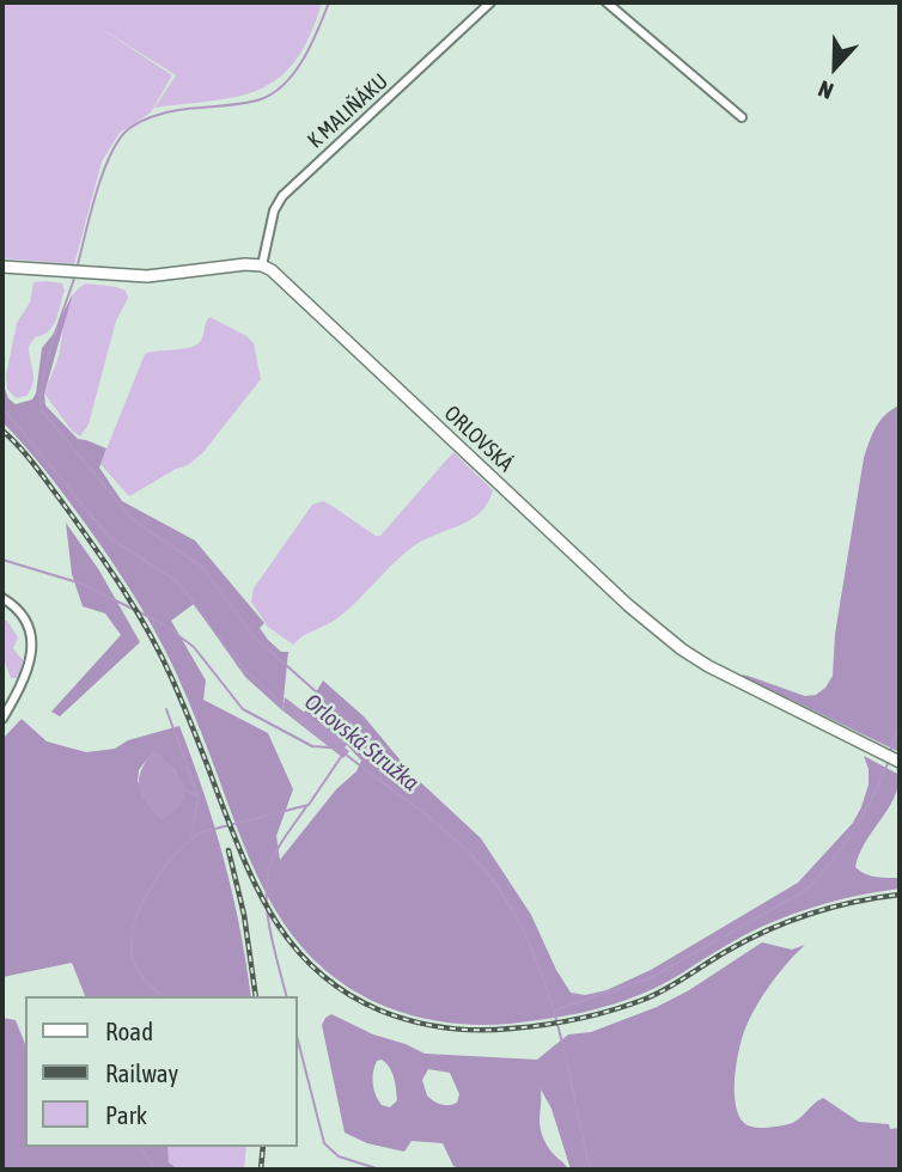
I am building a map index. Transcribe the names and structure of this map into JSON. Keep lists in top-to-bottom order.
{
  "streets": {
    "main road": ["ORLOVSKÁ"],
    "street": ["K MALIŇÁKU"]
  },
  "crossings": [
    ["K MALIŇÁKU", "ORLOVSKÁ"]
  ],
  "water": ["Orlovská Stružka"],
  "legend": ["Road", "Railway", "Park"],
  "north": "bottom"
}
